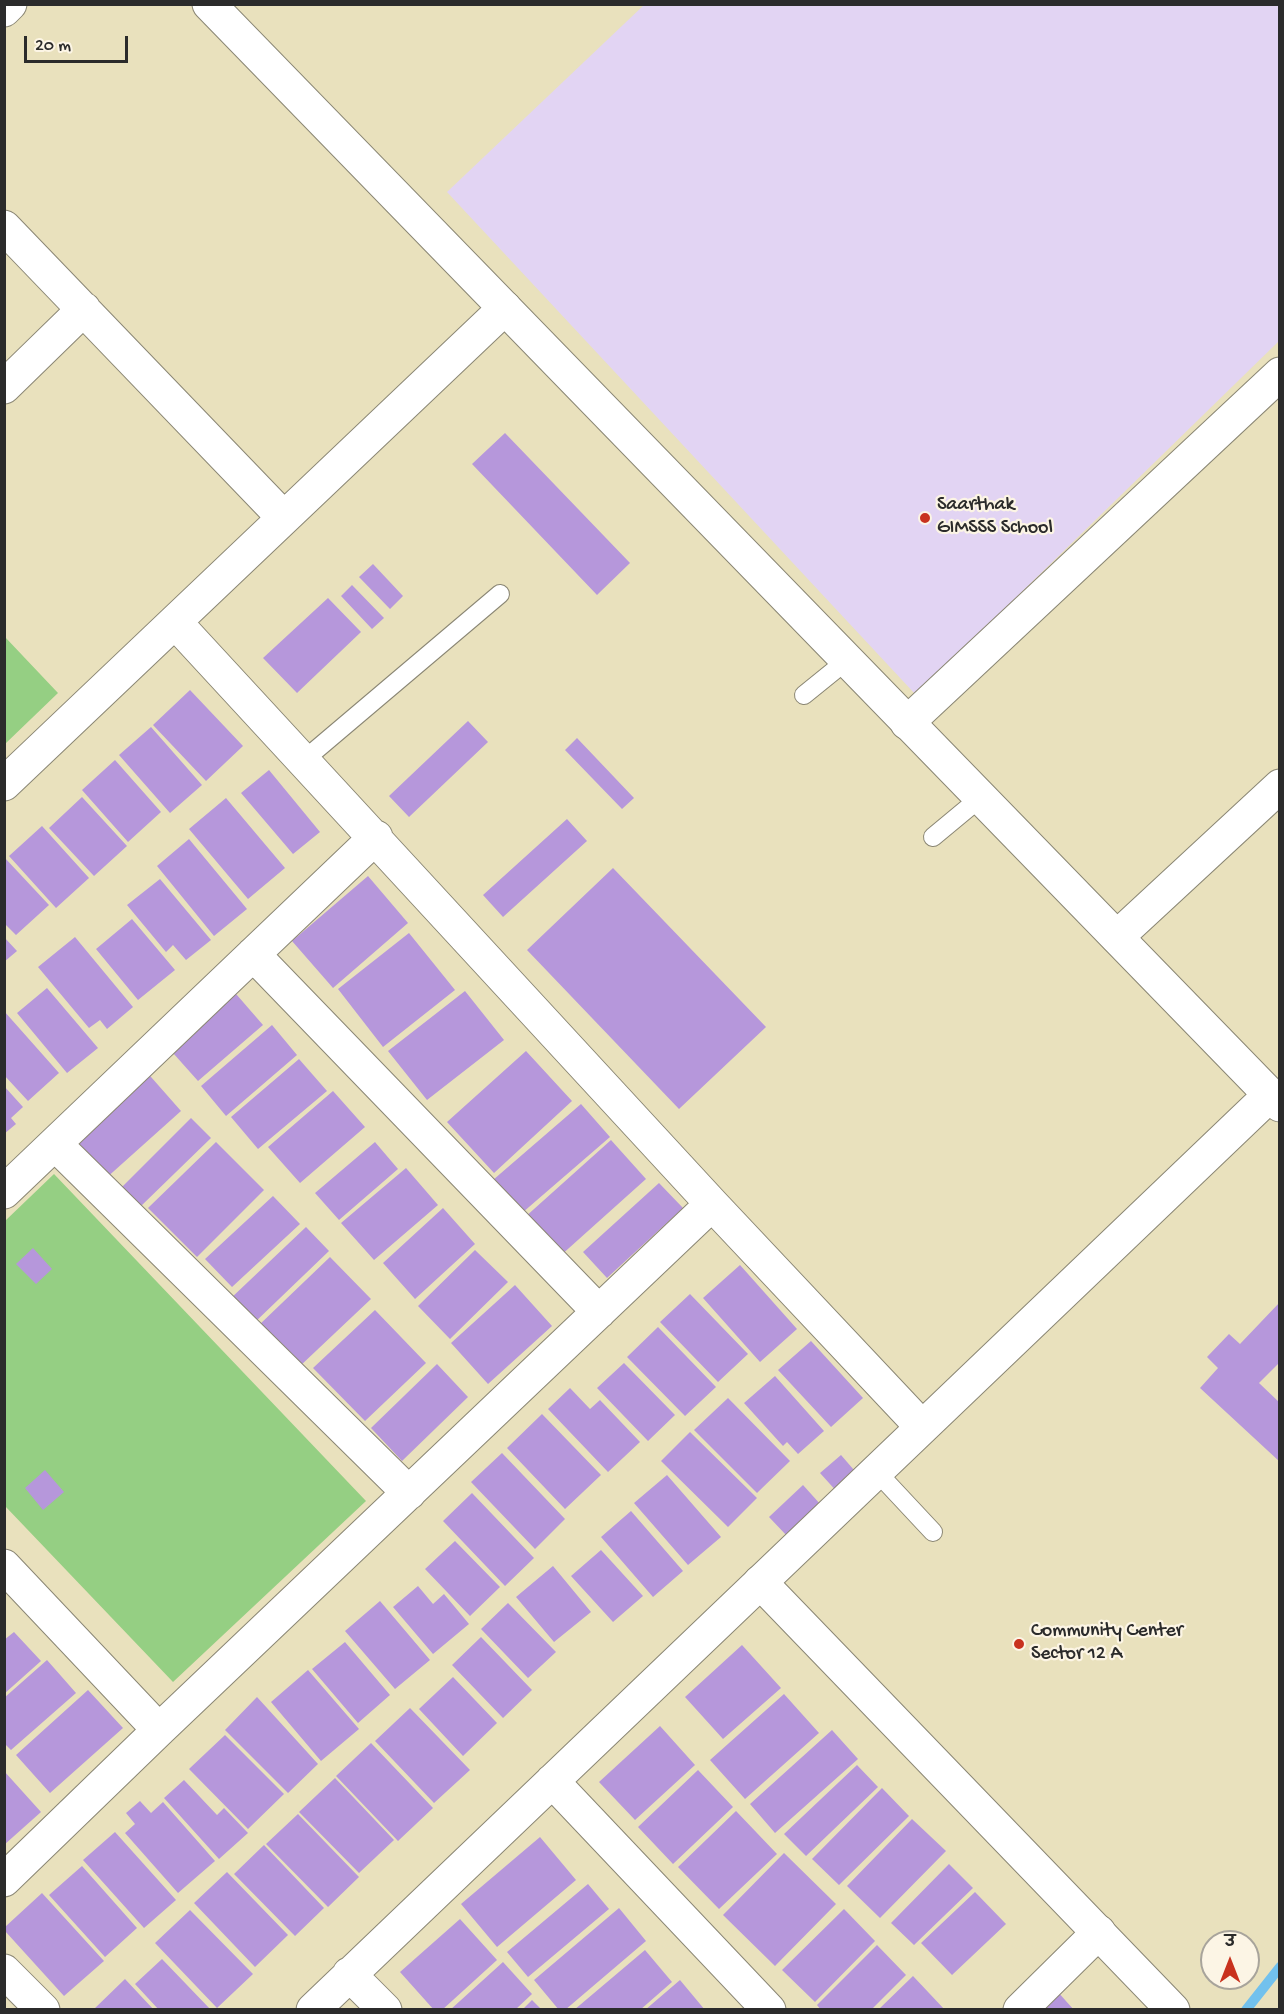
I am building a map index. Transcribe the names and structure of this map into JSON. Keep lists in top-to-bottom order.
{
  "places": ["Saarthak GIMSSS School", "Community Center Sector 12 A"],
  "scale_bar": "20 m",
  "north": "top"
}
